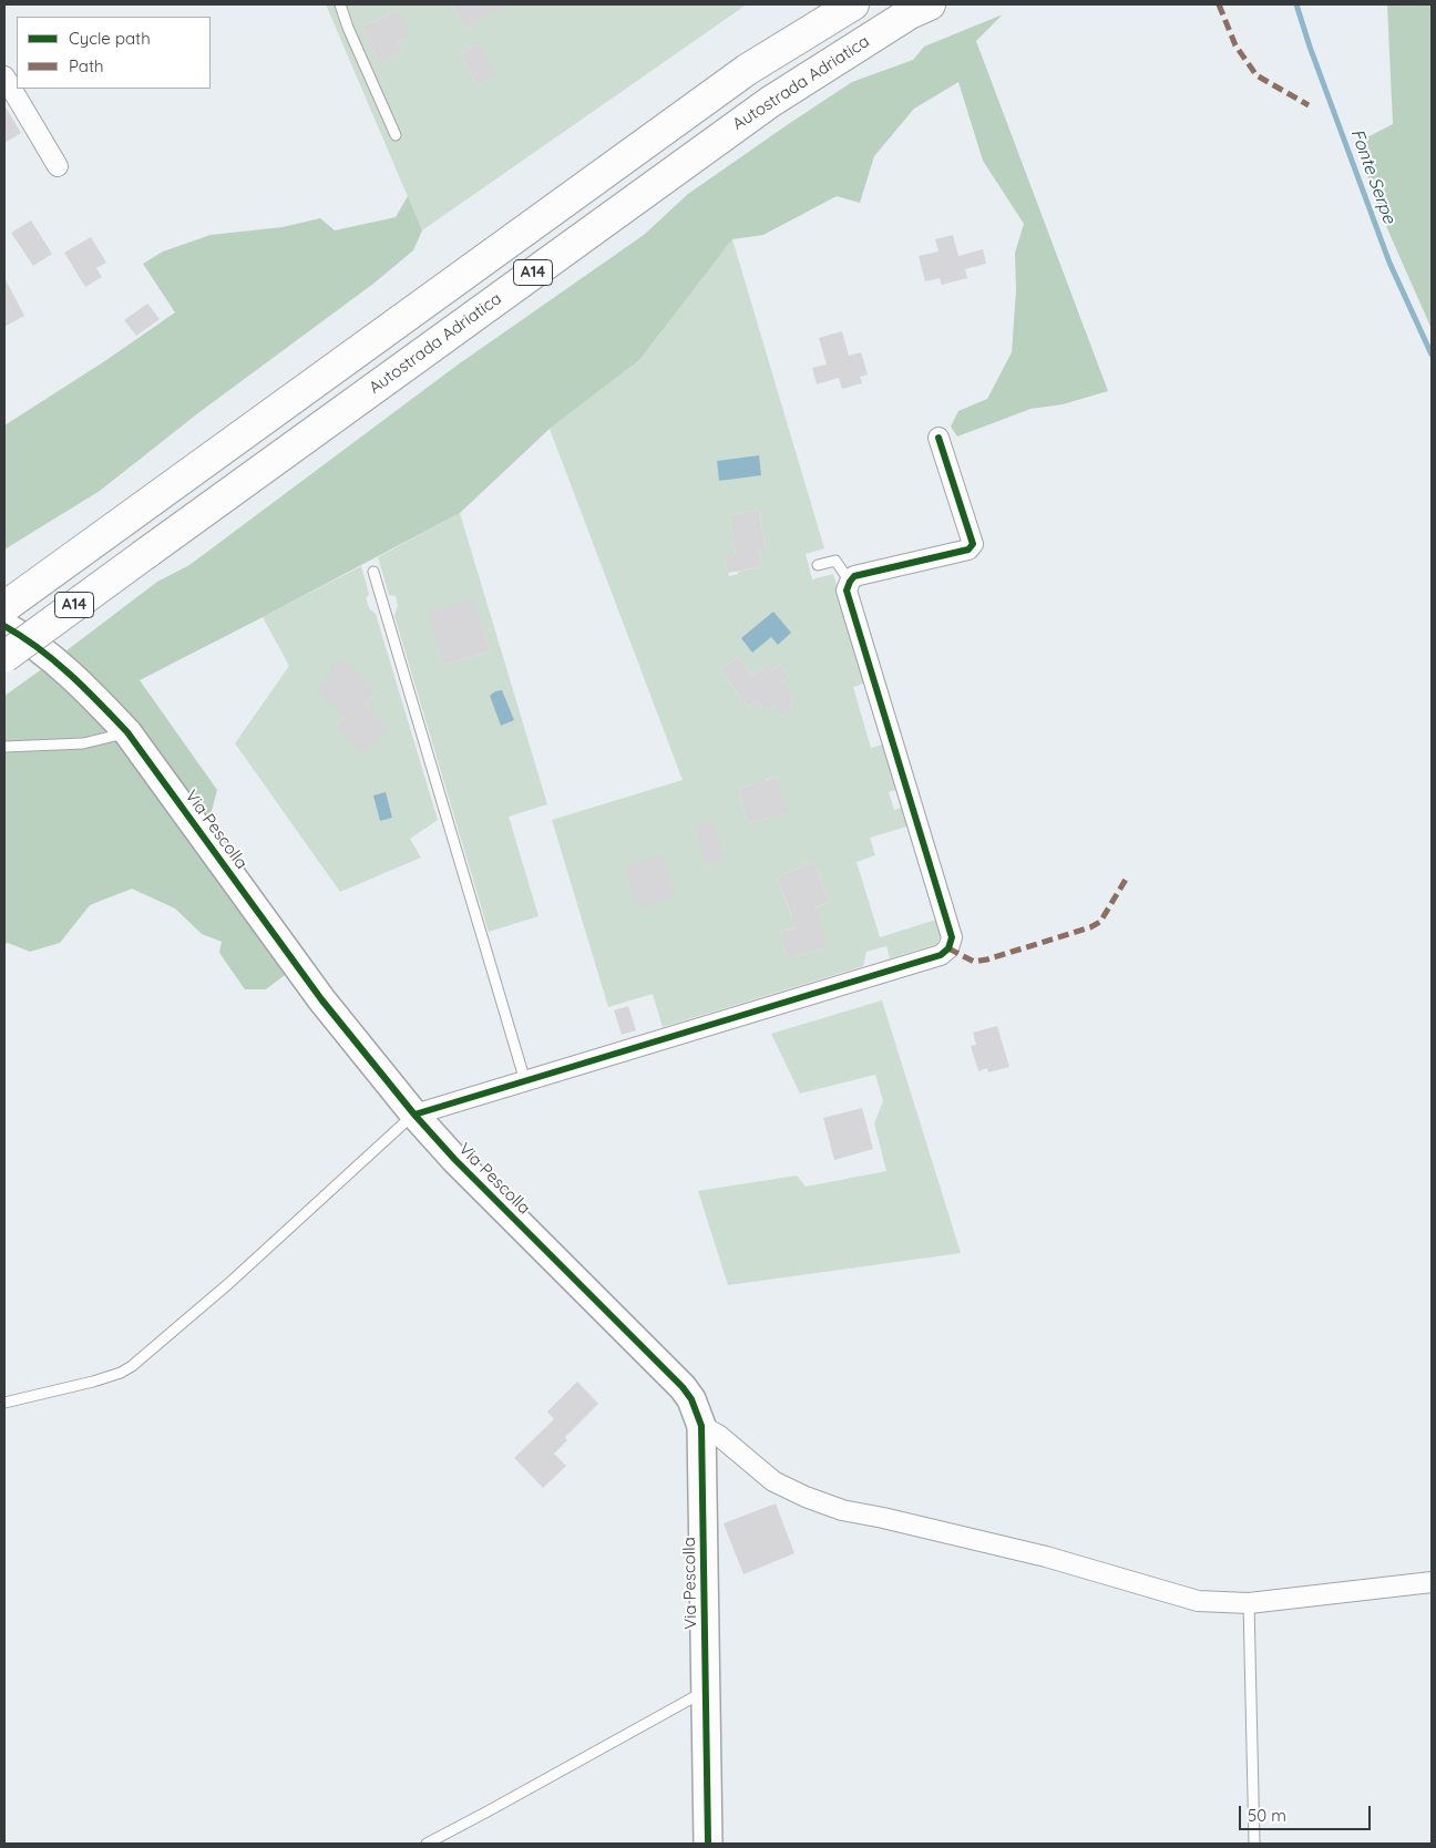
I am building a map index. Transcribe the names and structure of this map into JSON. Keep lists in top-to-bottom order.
{
  "streets": {
    "highway": ["Autostrada Adriatica", "A14"],
    "street": ["Via Pescolla"]
  },
  "water": ["Fonte Serpe"],
  "legend": ["Cycle path", "Path"],
  "scale_bar": "50 m"
}
